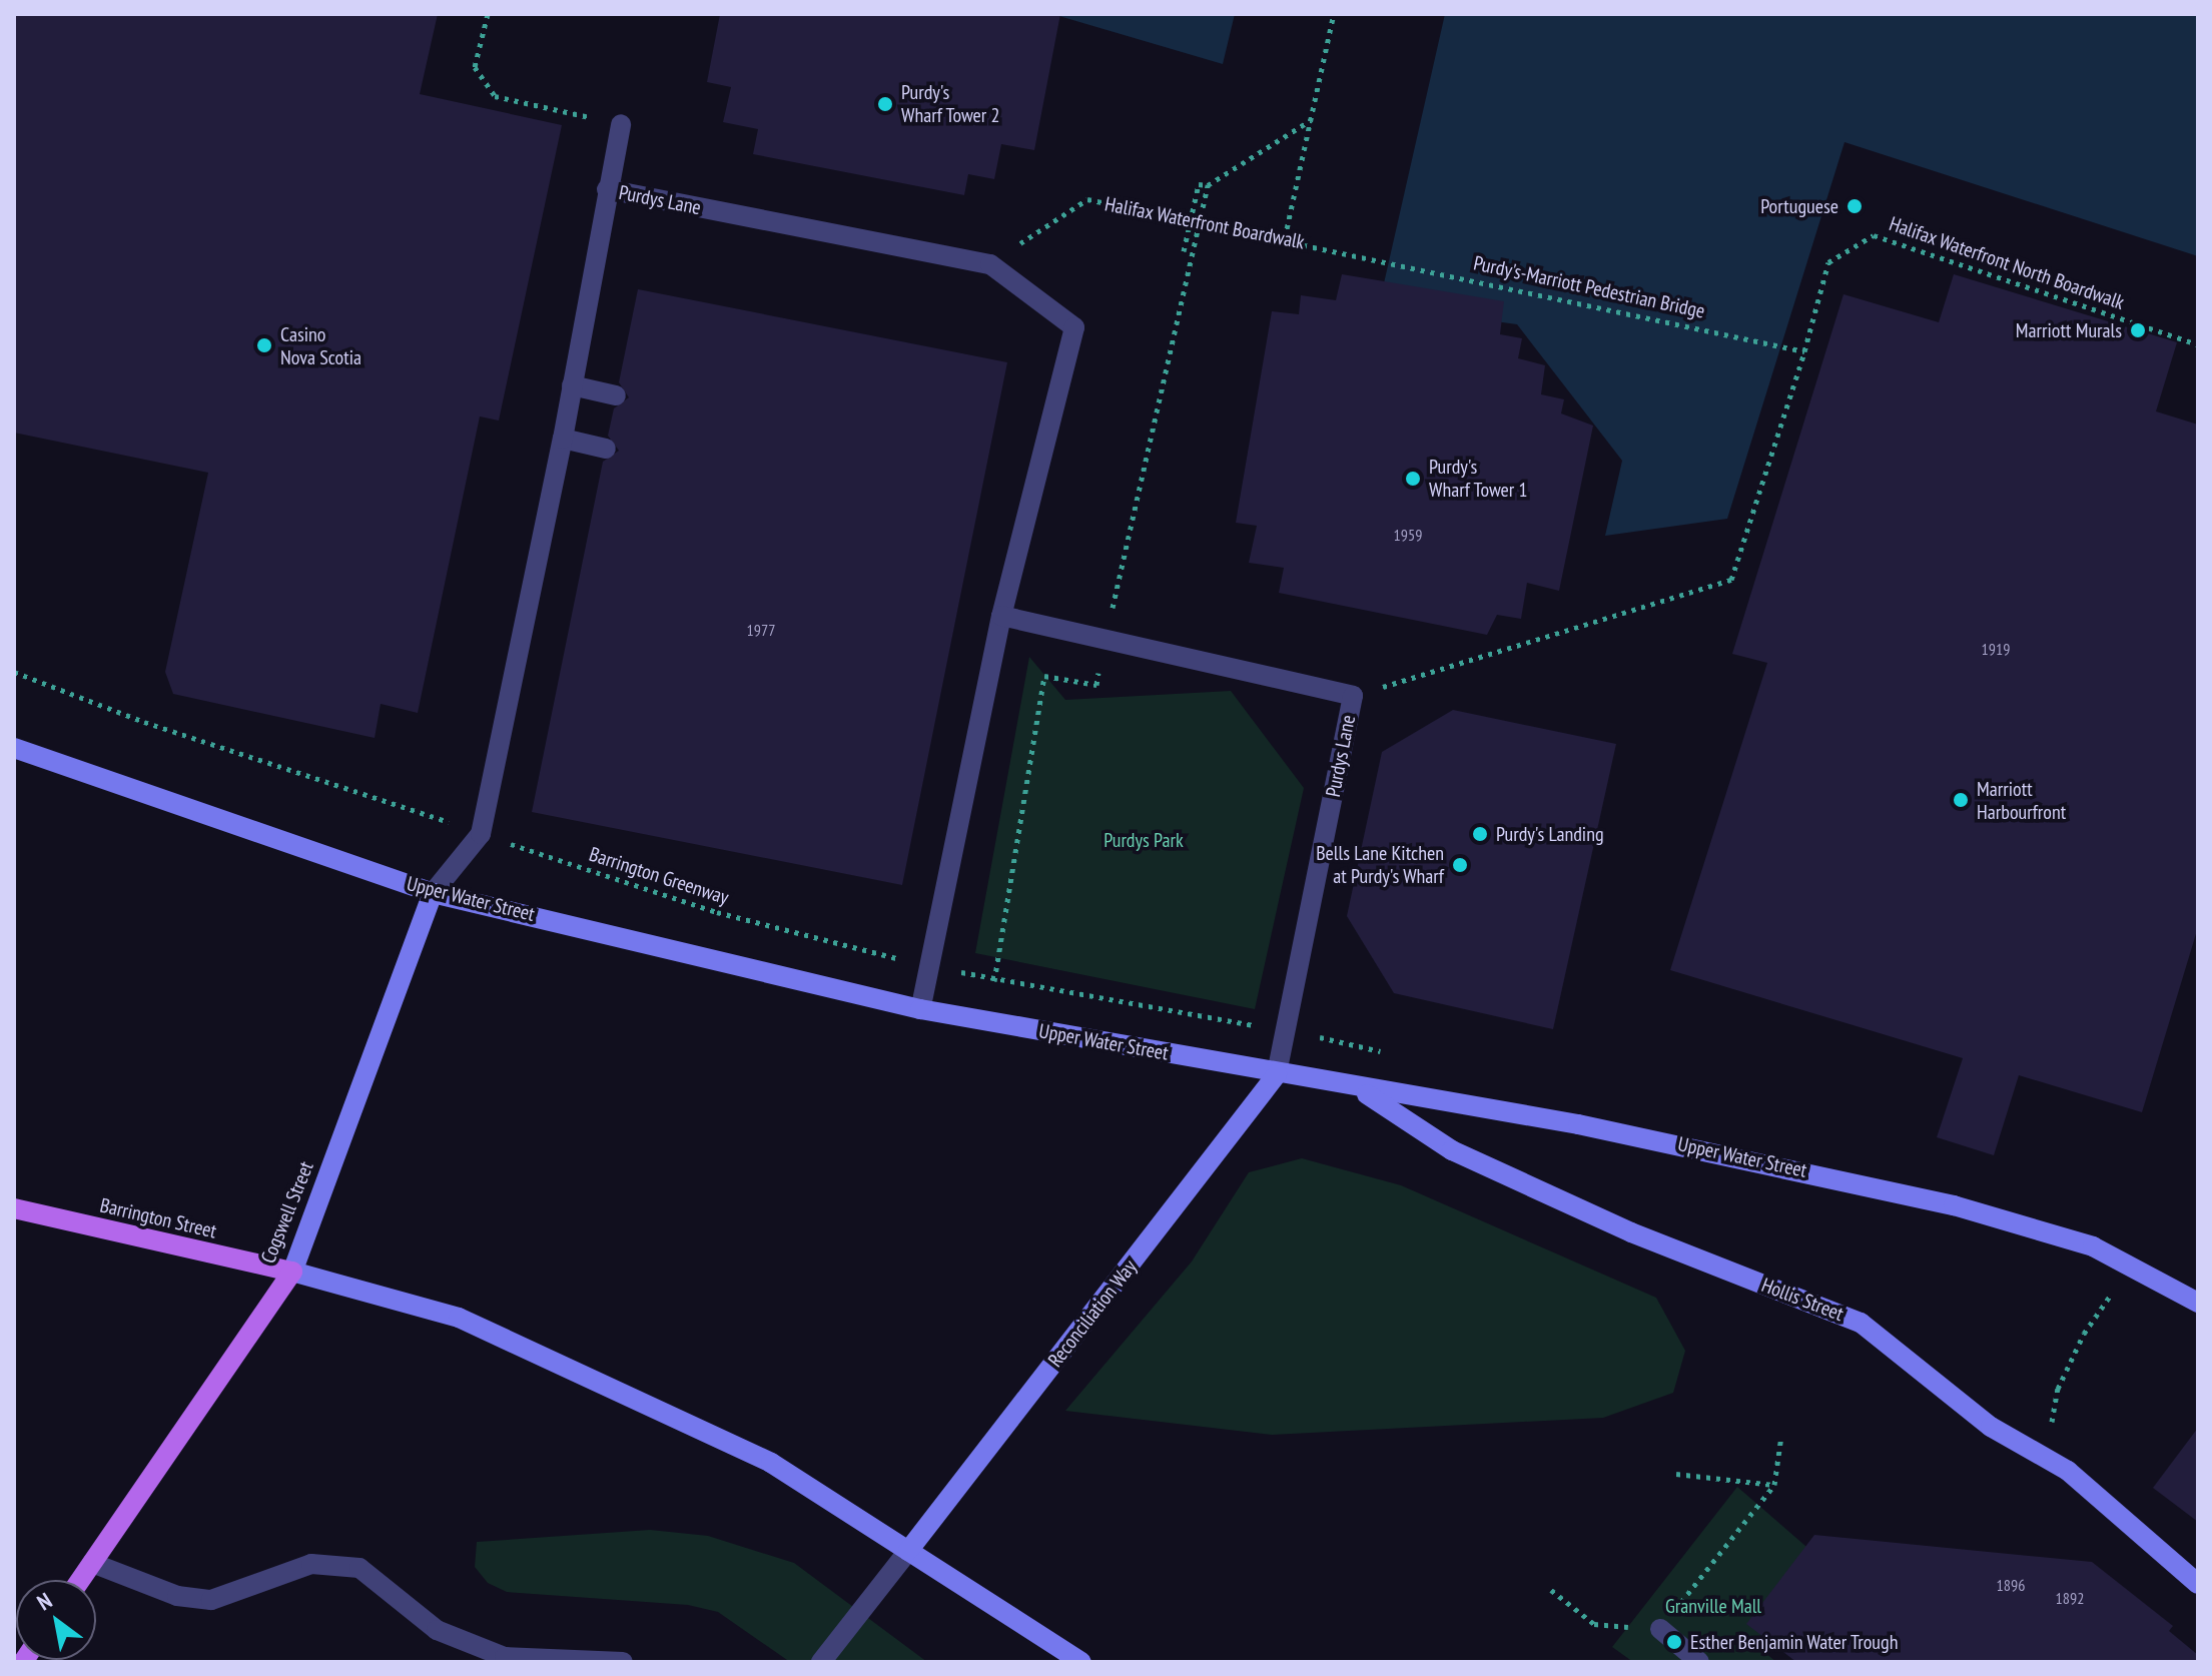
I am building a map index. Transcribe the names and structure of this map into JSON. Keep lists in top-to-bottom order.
{
  "streets": {
    "main road": ["Cogswell Street", "Barrington Street"],
    "street": [
      "Purdys Lane",
      "Upper Water Street",
      "Hollis Street",
      "Reconciliation Way"
    ],
    "path": [
      "Halifax Waterfront Boardwalk",
      "Halifax Waterfront North Boardwalk",
      "Purdy's-Marriott Pedestrian Bridge",
      "Barrington Greenway"
    ]
  },
  "crossings": [
    ["Purdys Lane", "Halifax Waterfront Boardwalk"],
    ["Purdys Lane", "Halifax Waterfront North Boardwalk"],
    ["Purdys Lane", "Barrington Greenway"],
    ["Purdys Lane", "Upper Water Street"],
    ["Purdys Lane", "Cogswell Street"],
    ["Purdys Lane", "Reconciliation Way"],
    ["Halifax Waterfront Boardwalk", "Purdy's-Marriott Pedestrian Bridge"],
    ["Halifax Waterfront North Boardwalk", "Purdy's-Marriott Pedestrian Bridge"],
    ["Upper Water Street", "Cogswell Street"],
    ["Upper Water Street", "Hollis Street"],
    ["Upper Water Street", "Reconciliation Way"],
    ["Cogswell Street", "Barrington Street"]
  ],
  "parks": ["Purdys Park", "Granville Mall"],
  "places": [
    "Purdy's Wharf Tower 2",
    "Portuguese",
    "Marriott Murals",
    "Casino Nova Scotia",
    "Purdy's Wharf Tower 1",
    "Marriott Harbourfront",
    "Purdy's Landing",
    "Bells Lane Kitchen at Purdy's Wharf",
    "Esther Benjamin Water Trough"
  ],
  "house_numbers": [
    "1959",
    "1977",
    "1919",
    "1896",
    "1892"
  ],
  "north": "top left"
}
